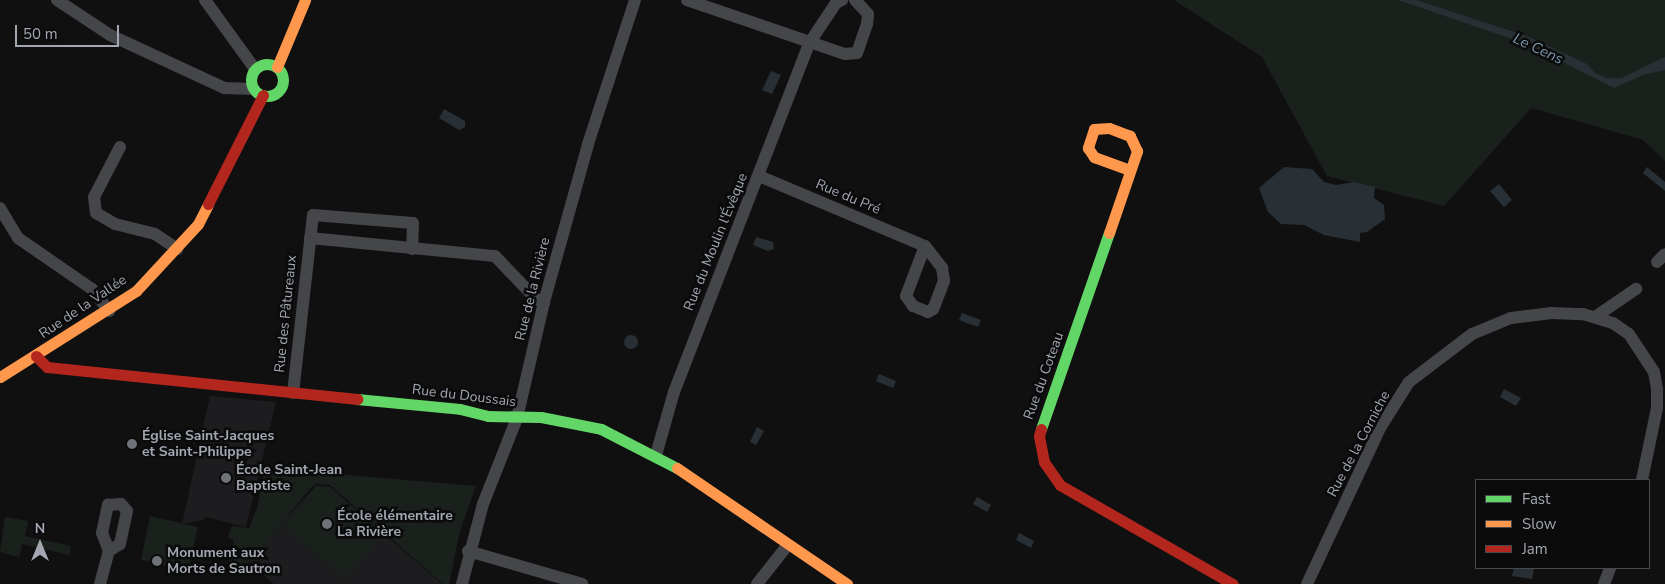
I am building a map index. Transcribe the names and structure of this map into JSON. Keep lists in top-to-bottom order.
{
  "streets": {
    "street": [
      "Rue du Pré",
      "Rue du Moulin l'Évêque",
      "Rue de la Rivière",
      "Rue de la Vallée",
      "Rue des Pâtureaux",
      "Rue du Coteau",
      "Rue du Doussais",
      "Rue de la Corniche"
    ]
  },
  "crossings": [
    ["Rue du Pré", "Rue du Moulin l'Évêque"],
    ["Rue du Moulin l'Évêque", "Rue du Doussais"],
    ["Rue de la Rivière", "Rue du Doussais"],
    ["Rue de la Vallée", "Rue du Doussais"],
    ["Rue des Pâtureaux", "Rue du Doussais"]
  ],
  "water": ["Le Cens"],
  "places": [
    "Église Saint-Jacques et Saint-Philippe",
    "École Saint-Jean Baptiste",
    "École élémentaire La Rivière",
    "Monument aux Morts de Sautron"
  ],
  "legend": ["Fast", "Slow", "Jam"],
  "scale_bar": "50 m",
  "north": "top"
}
